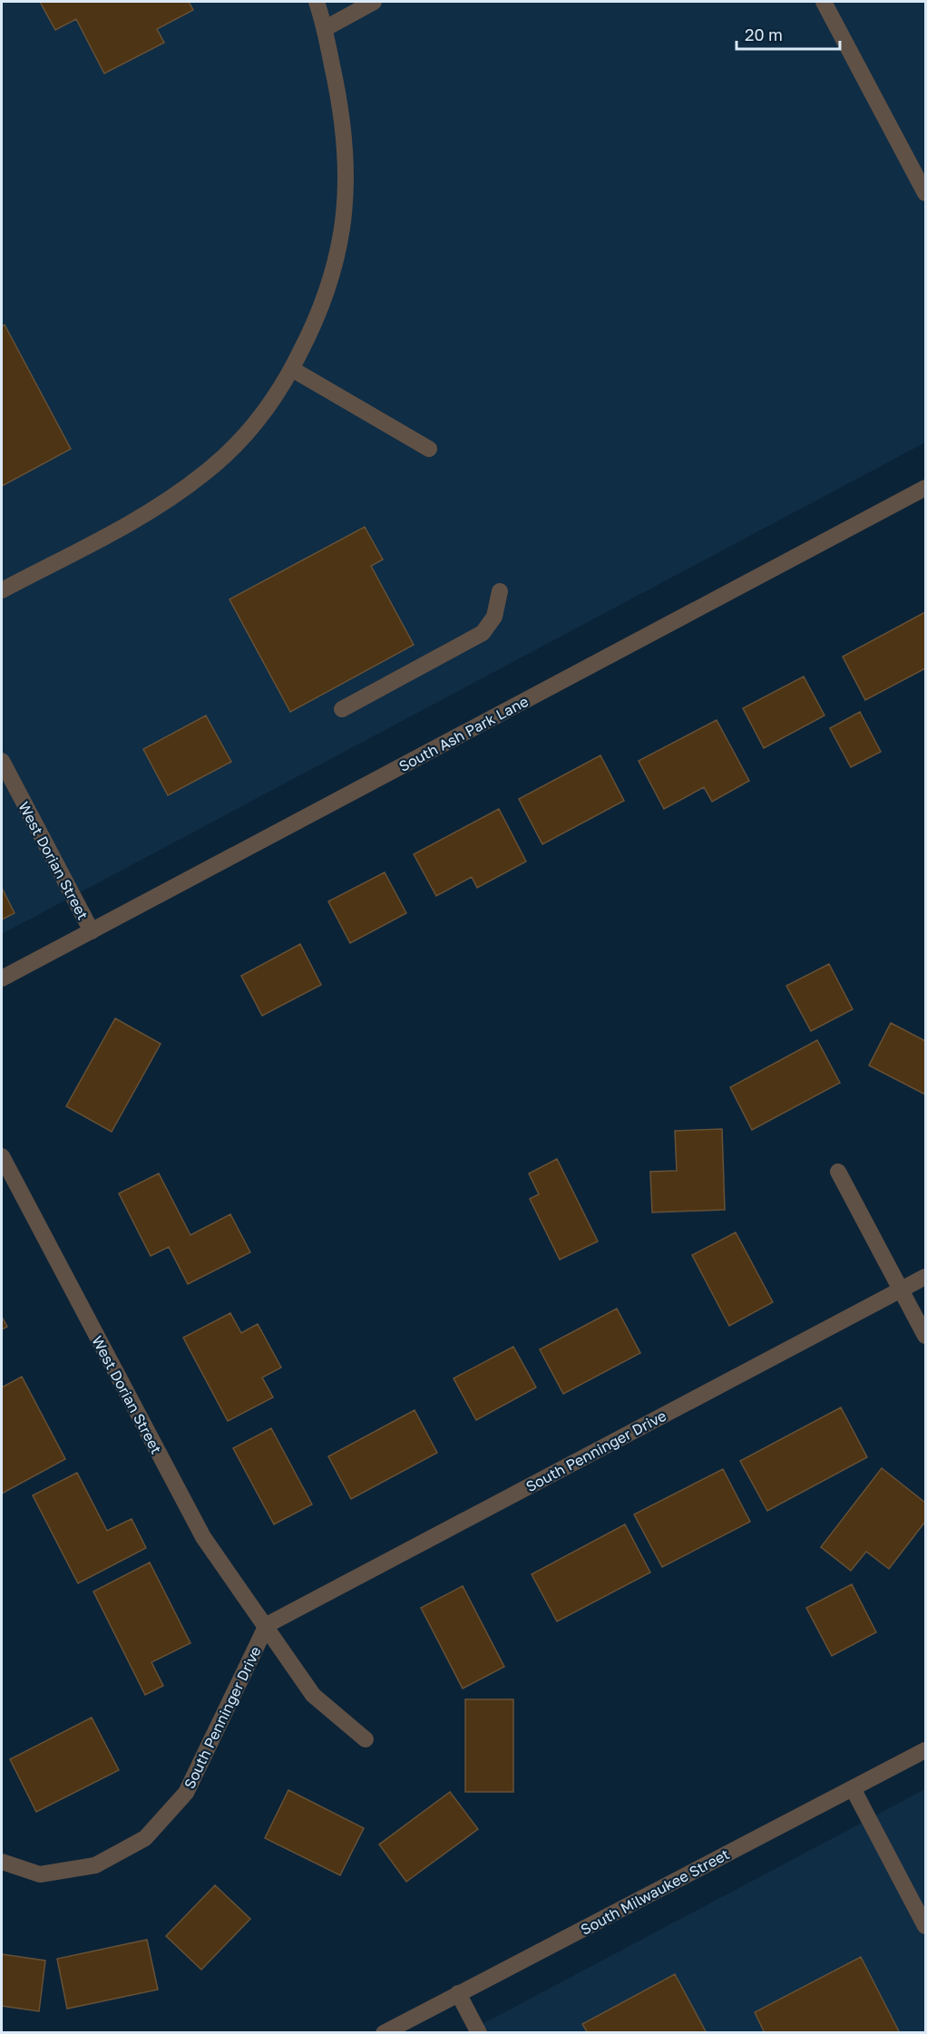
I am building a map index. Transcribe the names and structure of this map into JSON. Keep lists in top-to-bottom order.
{
  "streets": {
    "street": [
      "South Ash Park Lane",
      "West Dorian Street",
      "South Penninger Drive",
      "South Milwaukee Street"
    ]
  },
  "crossings": [
    ["South Ash Park Lane", "West Dorian Street"],
    ["West Dorian Street", "South Penninger Drive"]
  ],
  "scale_bar": "20 m"
}
